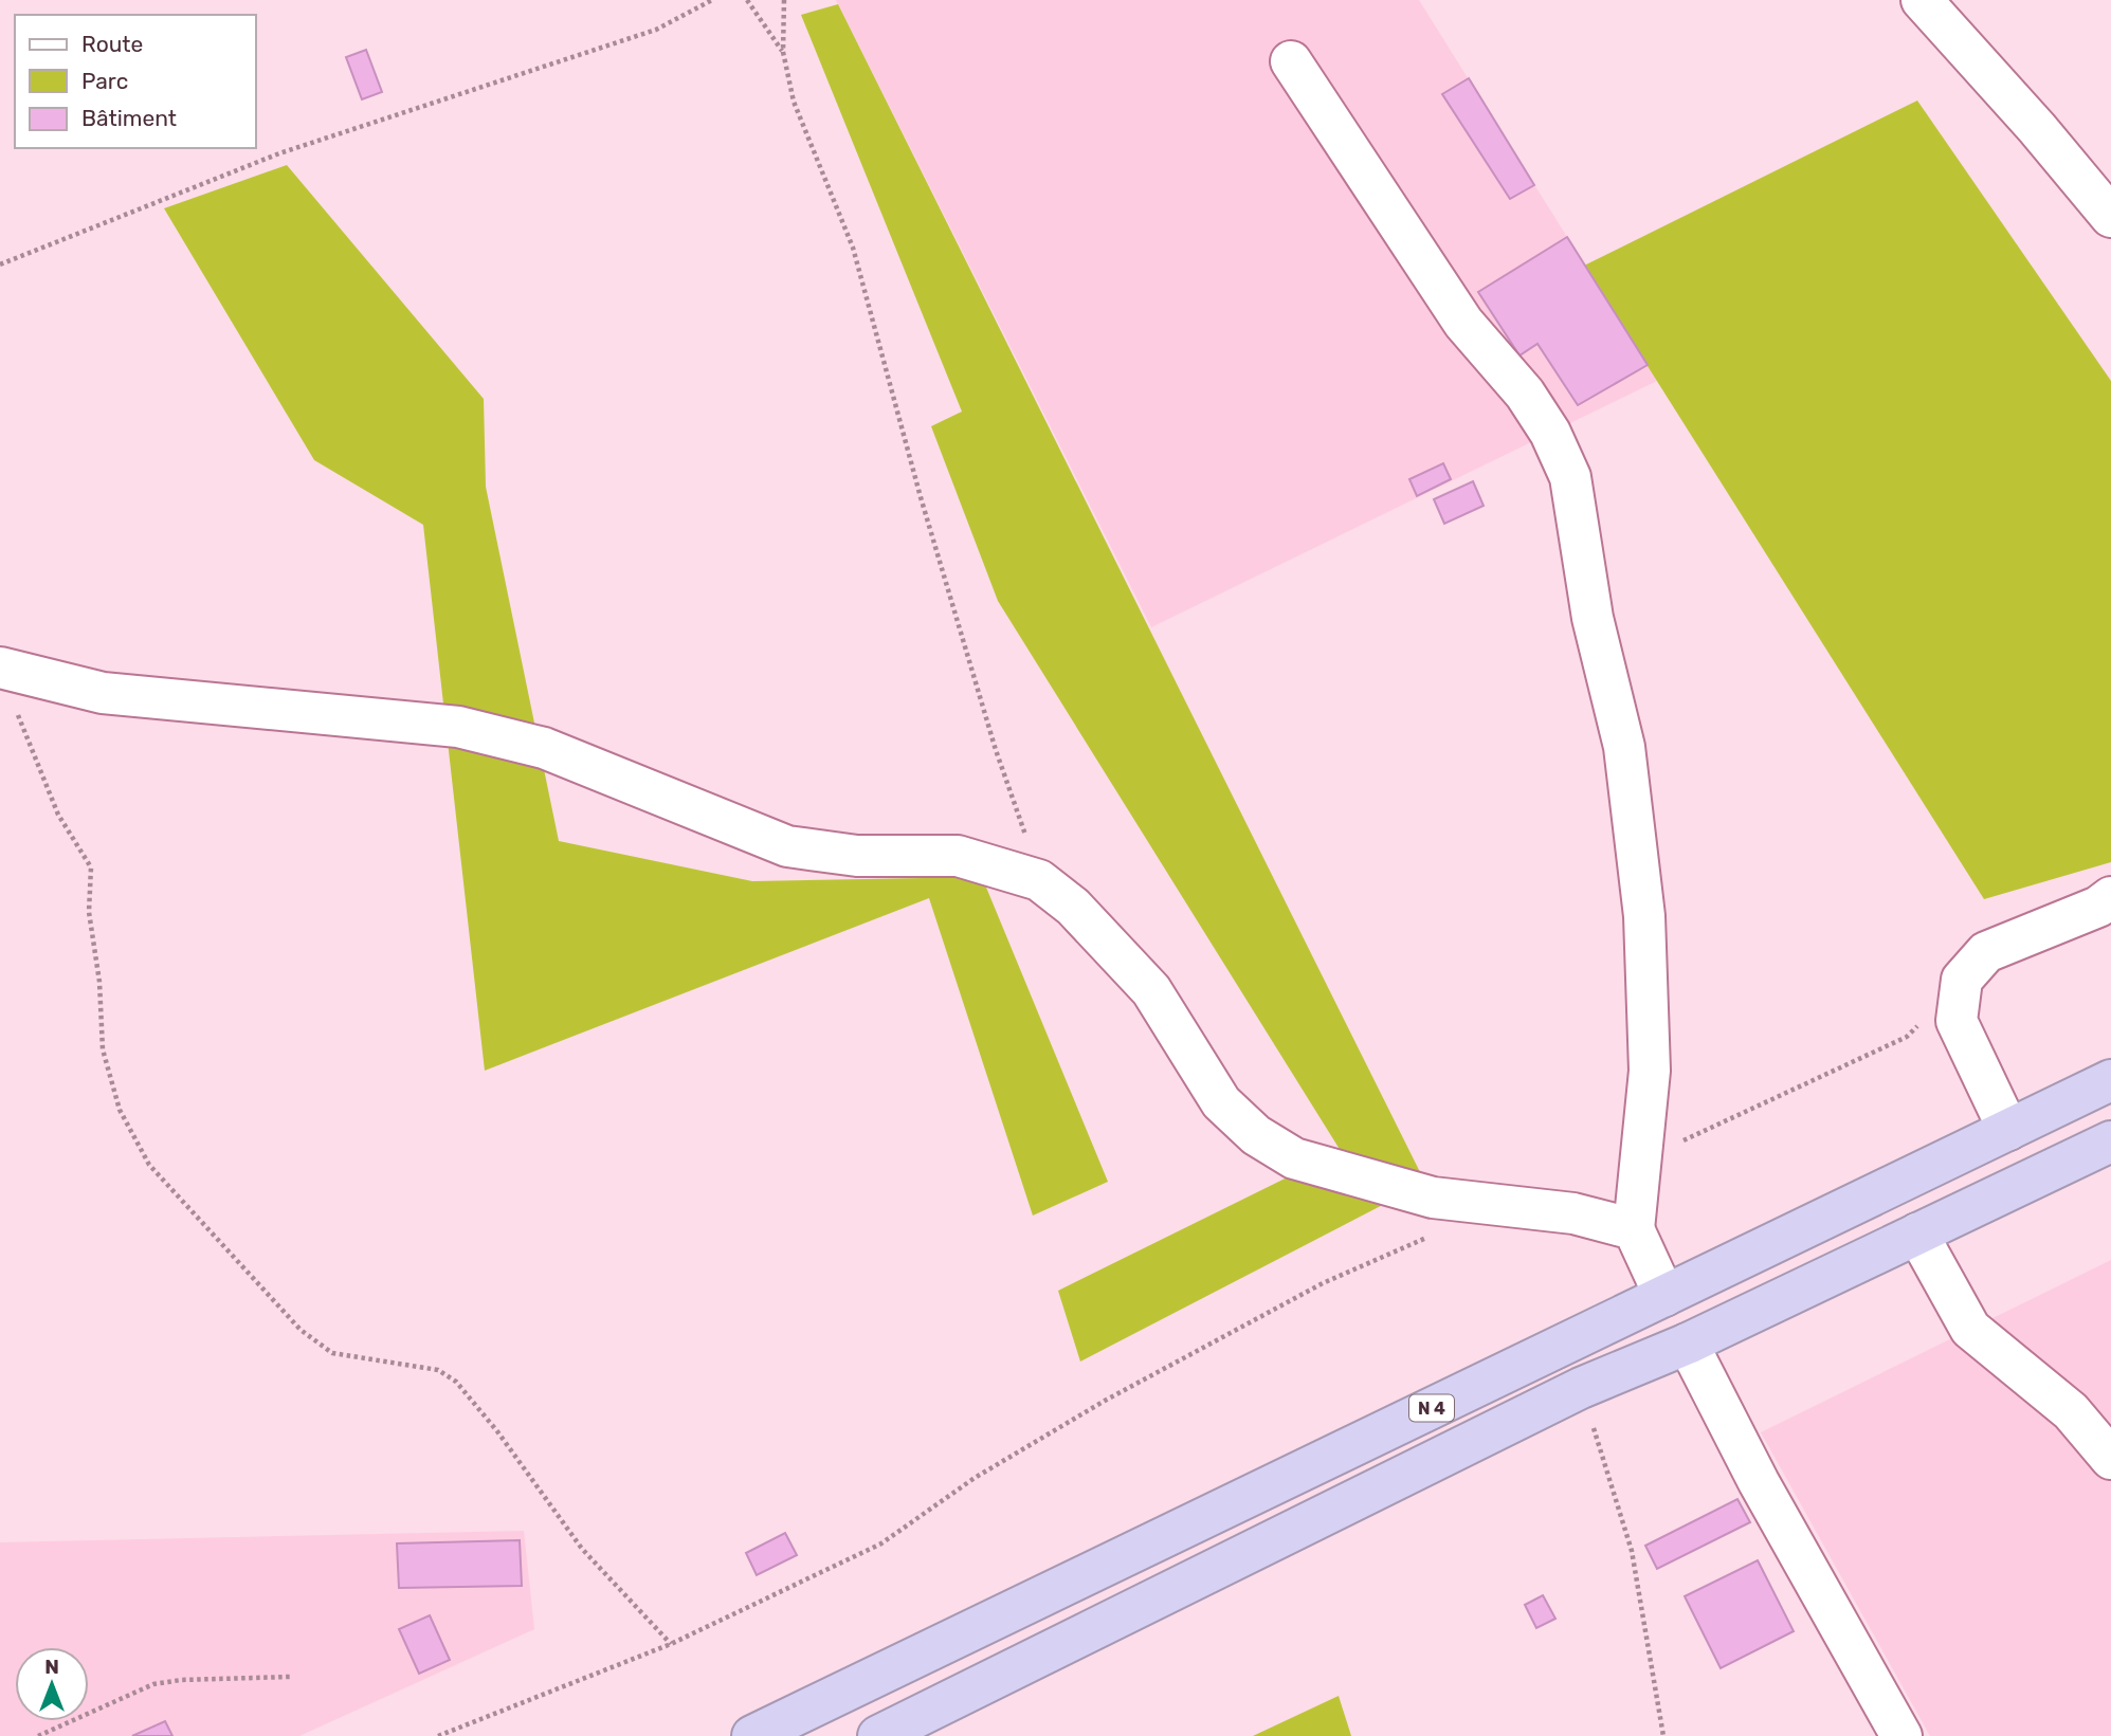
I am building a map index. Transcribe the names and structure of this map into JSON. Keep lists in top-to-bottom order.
{
  "streets": {
    "highway": ["N 4"]
  },
  "legend": ["Route", "Parc", "Bâtiment"],
  "north": "top"
}
